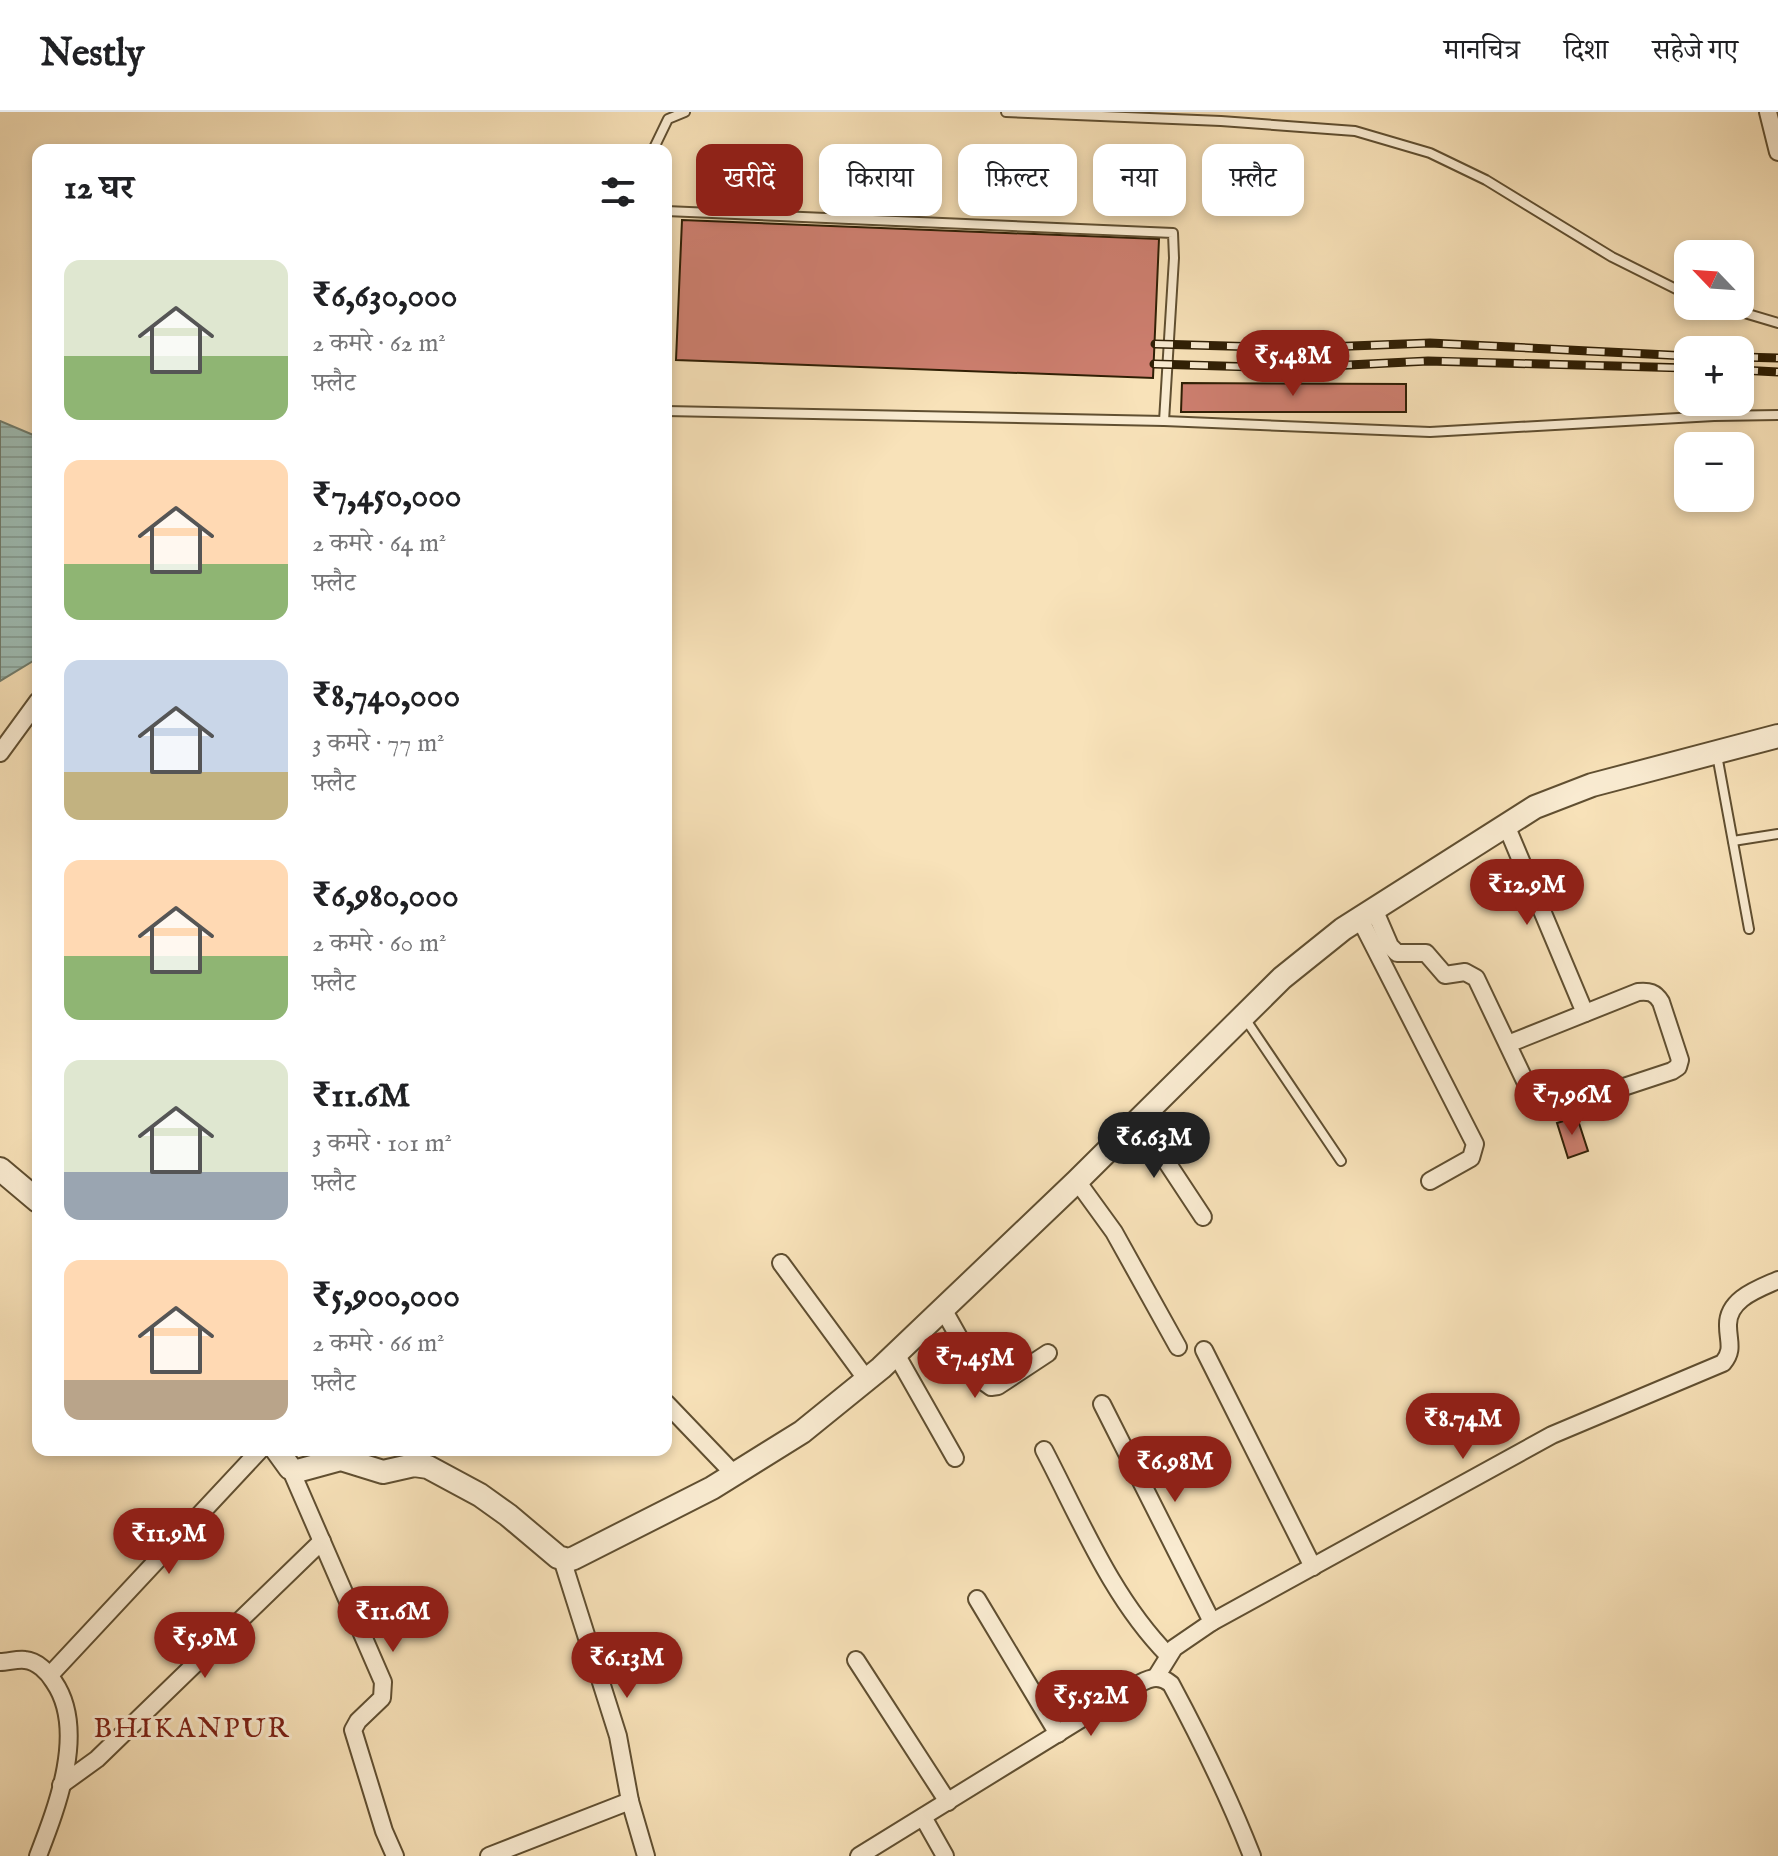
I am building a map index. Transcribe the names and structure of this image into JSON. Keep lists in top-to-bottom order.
{
  "districts": ["BHIKANPUR"],
  "north": "top left",
  "page": {
    "header": "Nestly",
    "nav": ["मानचित्र", "दिशा", "सहेजे गए"],
    "chip": [
      "खरीदें",
      "किराया",
      "फ़िल्टर",
      "नया",
      "फ़्लैट"
    ],
    "heading": "12 घर",
    "map_buttons": ["+", "−"],
    "list": [
      {
        "name": "₹6,630,000",
        "note": "2 कमरे · 62 m² · फ़्लैट"
      },
      {
        "name": "₹7,450,000",
        "note": "2 कमरे · 64 m² · फ़्लैट"
      },
      {
        "name": "₹8,740,000",
        "note": "3 कमरे · 77 m² · फ़्लैट"
      },
      {
        "name": "₹6,980,000",
        "note": "2 कमरे · 60 m² · फ़्लैट"
      },
      {
        "name": "₹11.6M",
        "note": "3 कमरे · 101 m² · फ़्लैट"
      },
      {
        "name": "₹5,900,000",
        "note": "2 कमरे · 66 m² · फ़्लैट"
      }
    ],
    "price": [
      "₹5.48M",
      "₹12.9M",
      "₹7.96M",
      "₹6.63M",
      "₹7.45M",
      "₹8.74M",
      "₹6.98M",
      "₹11.9M",
      "₹11.6M",
      "₹5.9M",
      "₹6.13M",
      "₹5.52M"
    ]
  }
}
